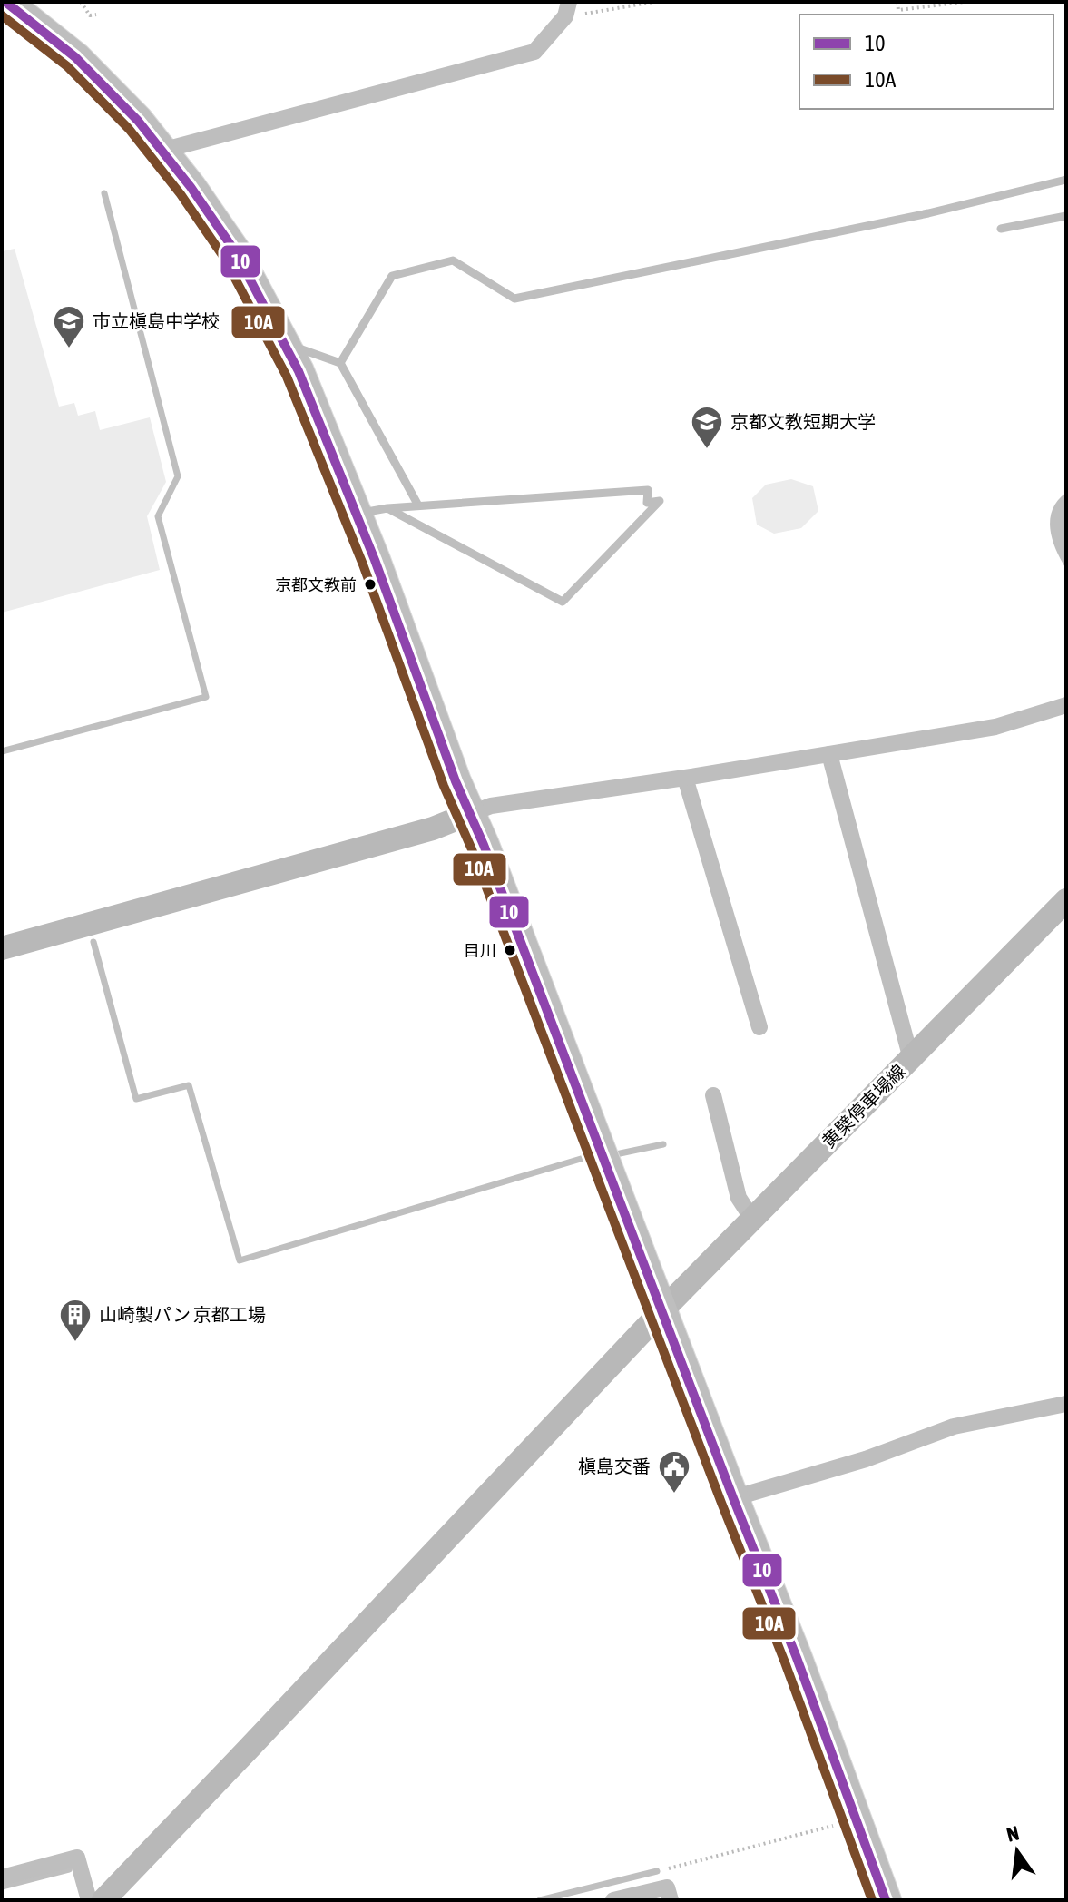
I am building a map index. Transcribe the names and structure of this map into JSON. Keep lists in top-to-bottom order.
{
  "streets": {
    "street": ["黄檗停車場線"]
  },
  "places": {
    "school or university": ["市立槇島中学校", "京都文教短期大学"],
    "other": ["京都文教前", "目川"],
    "building": ["山崎製パン 京都工場"],
    "public building": ["槇島交番"]
  },
  "lines": ["transit line 10", "transit line 10A"],
  "legend": ["10", "10A"],
  "north": "top"
}
